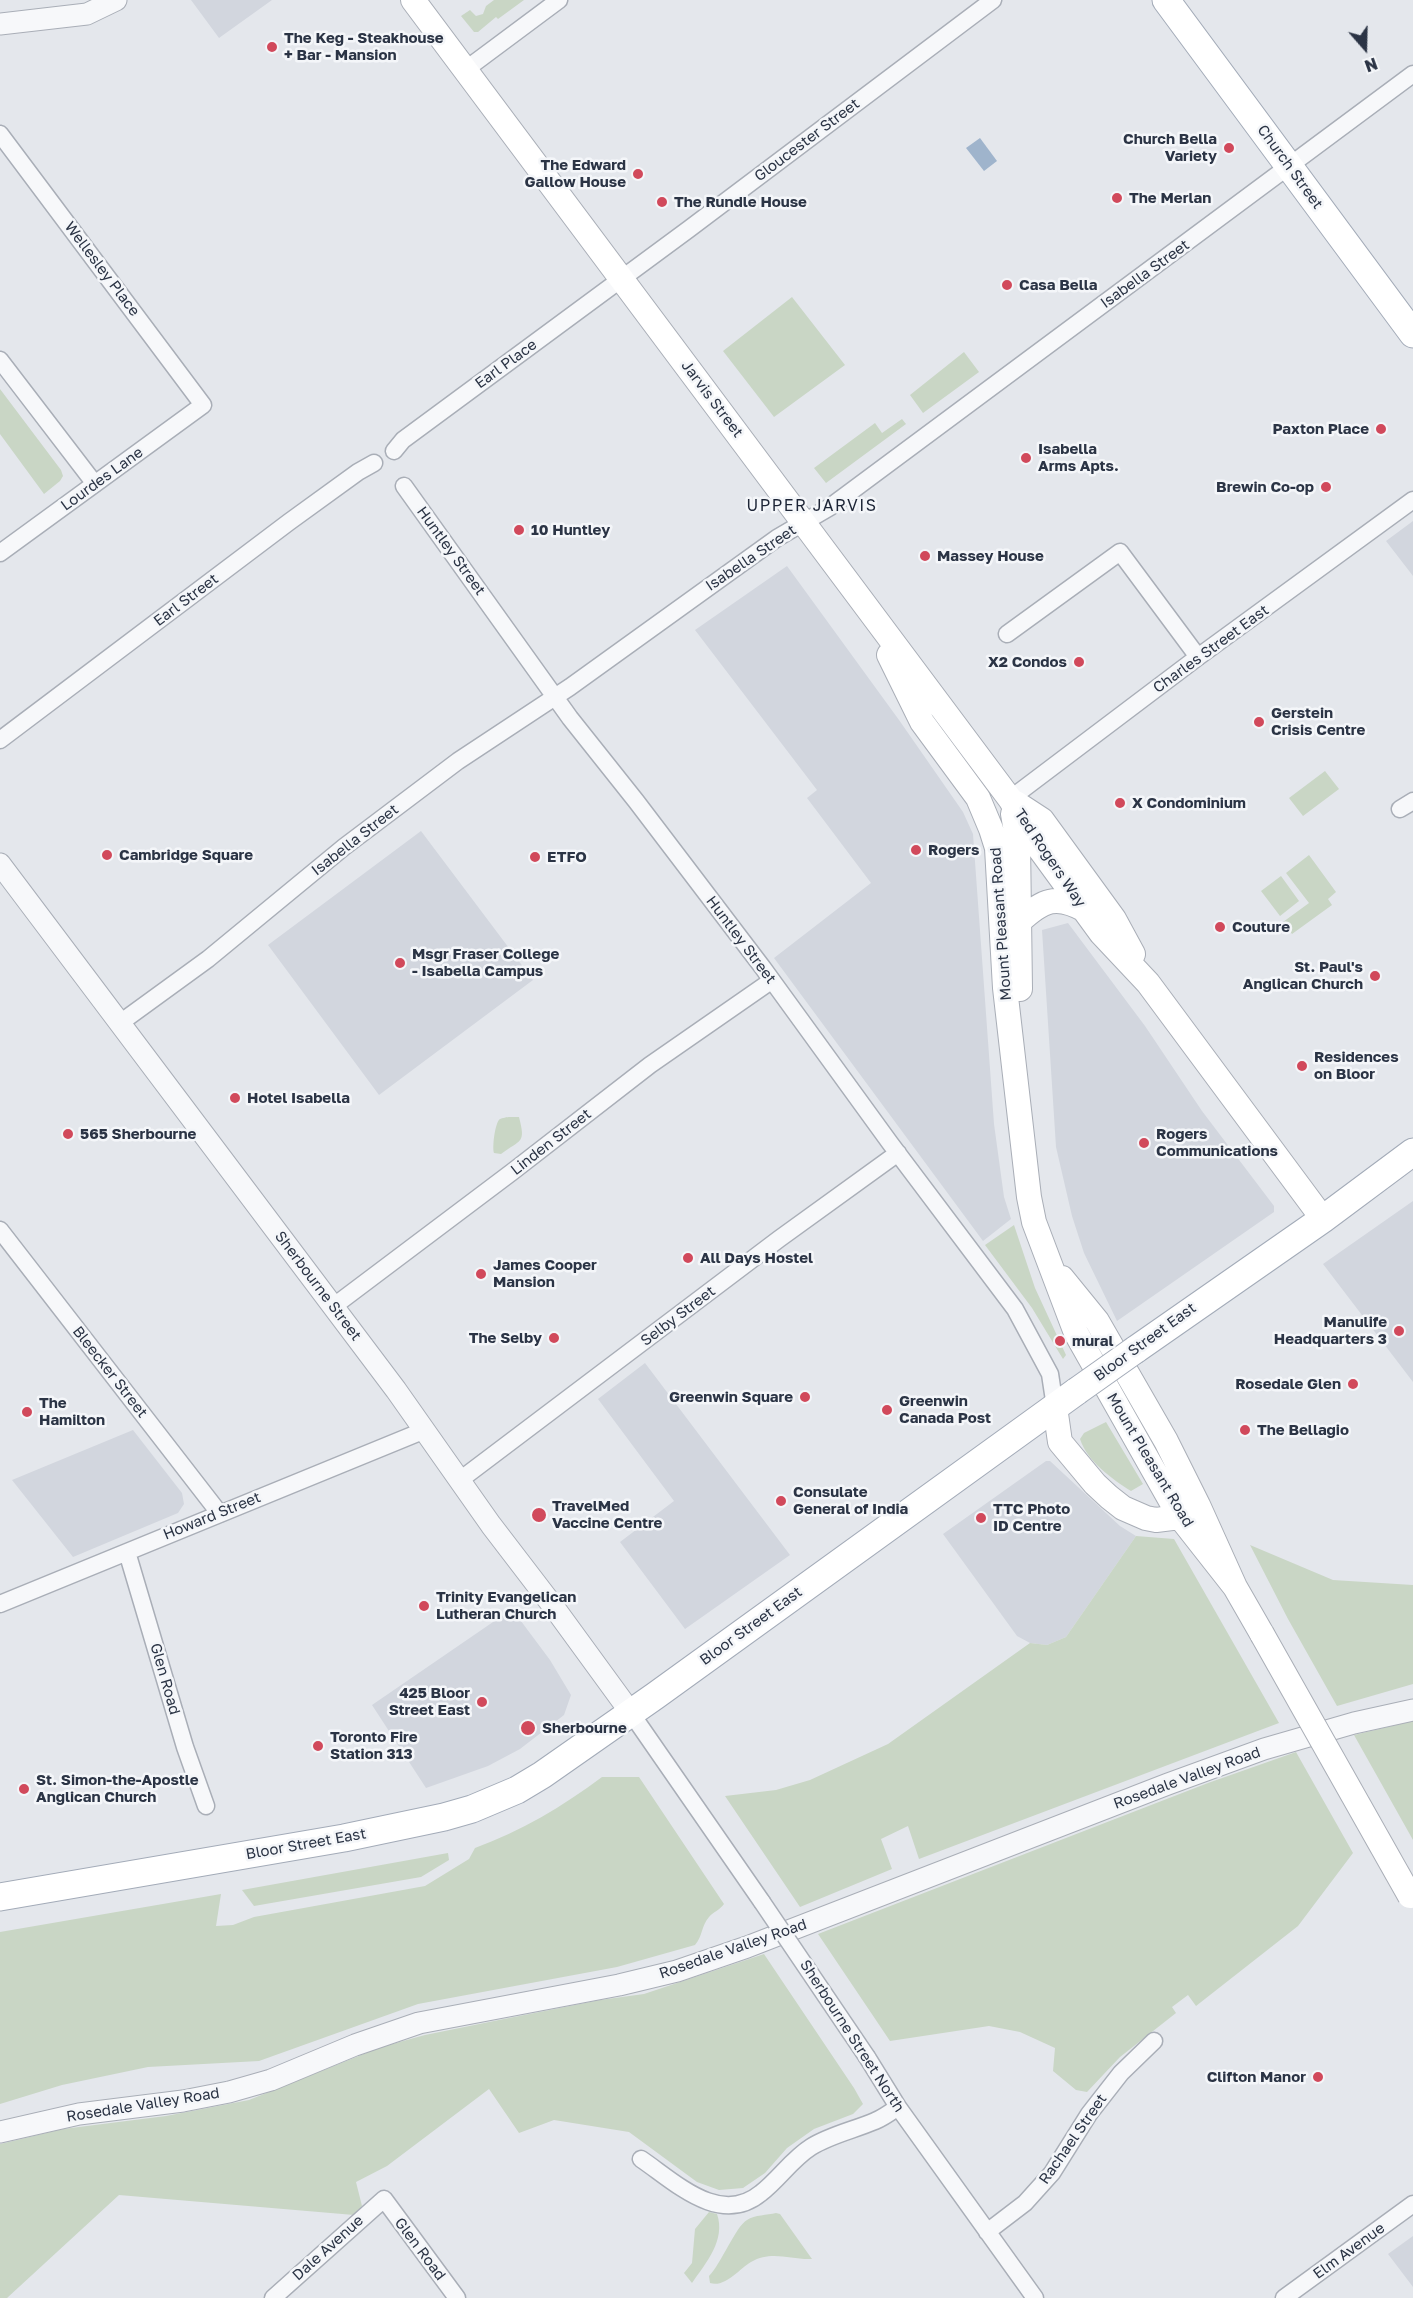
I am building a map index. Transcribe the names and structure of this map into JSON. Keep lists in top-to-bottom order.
{
  "streets": {
    "main road": [
      "Church Street",
      "Jarvis Street",
      "Ted Rogers Way",
      "Mount Pleasant Road",
      "Bloor Street East"
    ],
    "street": [
      "Gloucester Street",
      "Wellesley Place",
      "Isabella Street",
      "Earl Place",
      "Lourdes Lane",
      "Huntley Street",
      "Earl Street",
      "Charles Street East",
      "Linden Street",
      "Sherbourne Street",
      "Selby Street",
      "Bleecker Street",
      "Howard Street",
      "Glen Road",
      "Rosedale Valley Road",
      "Sherbourne Street North",
      "Rachael Street",
      "Dale Avenue",
      "Elm Avenue"
    ]
  },
  "crossings": [
    ["Gloucester Street", "Earl Place"],
    ["Gloucester Street", "Jarvis Street"],
    ["Church Street", "Isabella Street"],
    ["Wellesley Place", "Lourdes Lane"],
    ["Isabella Street", "Jarvis Street"],
    ["Isabella Street", "Huntley Street"],
    ["Isabella Street", "Sherbourne Street"],
    ["Earl Place", "Jarvis Street"],
    ["Jarvis Street", "Charles Street East"],
    ["Jarvis Street", "Ted Rogers Way"],
    ["Jarvis Street", "Mount Pleasant Road"],
    ["Huntley Street", "Linden Street"],
    ["Huntley Street", "Selby Street"],
    ["Huntley Street", "Bloor Street East"],
    ["Charles Street East", "Ted Rogers Way"],
    ["Charles Street East", "Mount Pleasant Road"],
    ["Ted Rogers Way", "Mount Pleasant Road"],
    ["Ted Rogers Way", "Bloor Street East"],
    ["Linden Street", "Sherbourne Street"],
    ["Sherbourne Street", "Selby Street"],
    ["Sherbourne Street", "Bloor Street East"],
    ["Sherbourne Street", "Howard Street"],
    ["Sherbourne Street", "Sherbourne Street North"],
    ["Bloor Street East", "Sherbourne Street North"],
    ["Bleecker Street", "Howard Street"],
    ["Howard Street", "Glen Road"],
    ["Glen Road", "Dale Avenue"],
    ["Sherbourne Street North", "Rachael Street"]
  ],
  "districts": ["UPPER JARVIS"],
  "places": [
    "The Keg - Steakhouse + Bar - Mansion",
    "Church Bella Variety",
    "The Edward Gallow House",
    "The Merlan",
    "The Rundle House",
    "Casa Bella",
    "Paxton Place",
    "Isabella Arms Apts.",
    "Brewin Co-op",
    "10 Huntley",
    "Massey House",
    "X2 Condos",
    "Gerstein Crisis Centre",
    "X Condominium",
    "Rogers",
    "Cambridge Square",
    "ETFO",
    "Couture",
    "Msgr Fraser College - Isabella Campus",
    "St. Paul's Anglican Church",
    "Residences on Bloor",
    "Hotel Isabella",
    "565 Sherbourne",
    "Rogers Communications",
    "All Days Hostel",
    "James Cooper Mansion",
    "Manulife Headquarters 3",
    "The Selby",
    "mural",
    "Rosedale Glen",
    "Greenwin Square",
    "Greenwin Canada Post",
    "The Hamilton",
    "The Bellagio",
    "Consulate General of India",
    "TravelMed Vaccine Centre",
    "TTC Photo ID Centre",
    "Trinity Evangelican Lutheran Church",
    "425 Bloor Street East",
    "Sherbourne",
    "Toronto Fire Station 313",
    "St. Simon-the-Apostle Anglican Church",
    "Clifton Manor"
  ],
  "north": "bottom"
}
